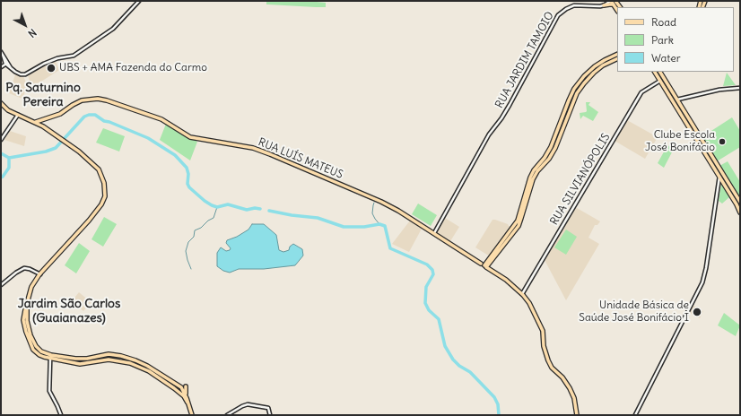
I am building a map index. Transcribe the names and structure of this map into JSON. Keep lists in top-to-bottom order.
{
  "streets": {
    "main road": ["RUA LUÍS MATEUS"],
    "street": ["RUA JARDIM TAMOIO", "RUA SILVIANÓPOLIS"]
  },
  "crossings": [
    ["RUA JARDIM TAMOIO", "RUA LUÍS MATEUS"],
    ["RUA LUÍS MATEUS", "RUA SILVIANÓPOLIS"]
  ],
  "districts": ["Pq. Saturnino Pereira", "Jardim São Carlos (Guaianazes)"],
  "places": ["UBS + AMA Fazenda do Carmo", "Clube Escola José Bonifácio", "Unidade Básica de Saúde José Bonifácio I"],
  "legend": ["Road", "Park", "Water"],
  "north": "bottom right"
}
